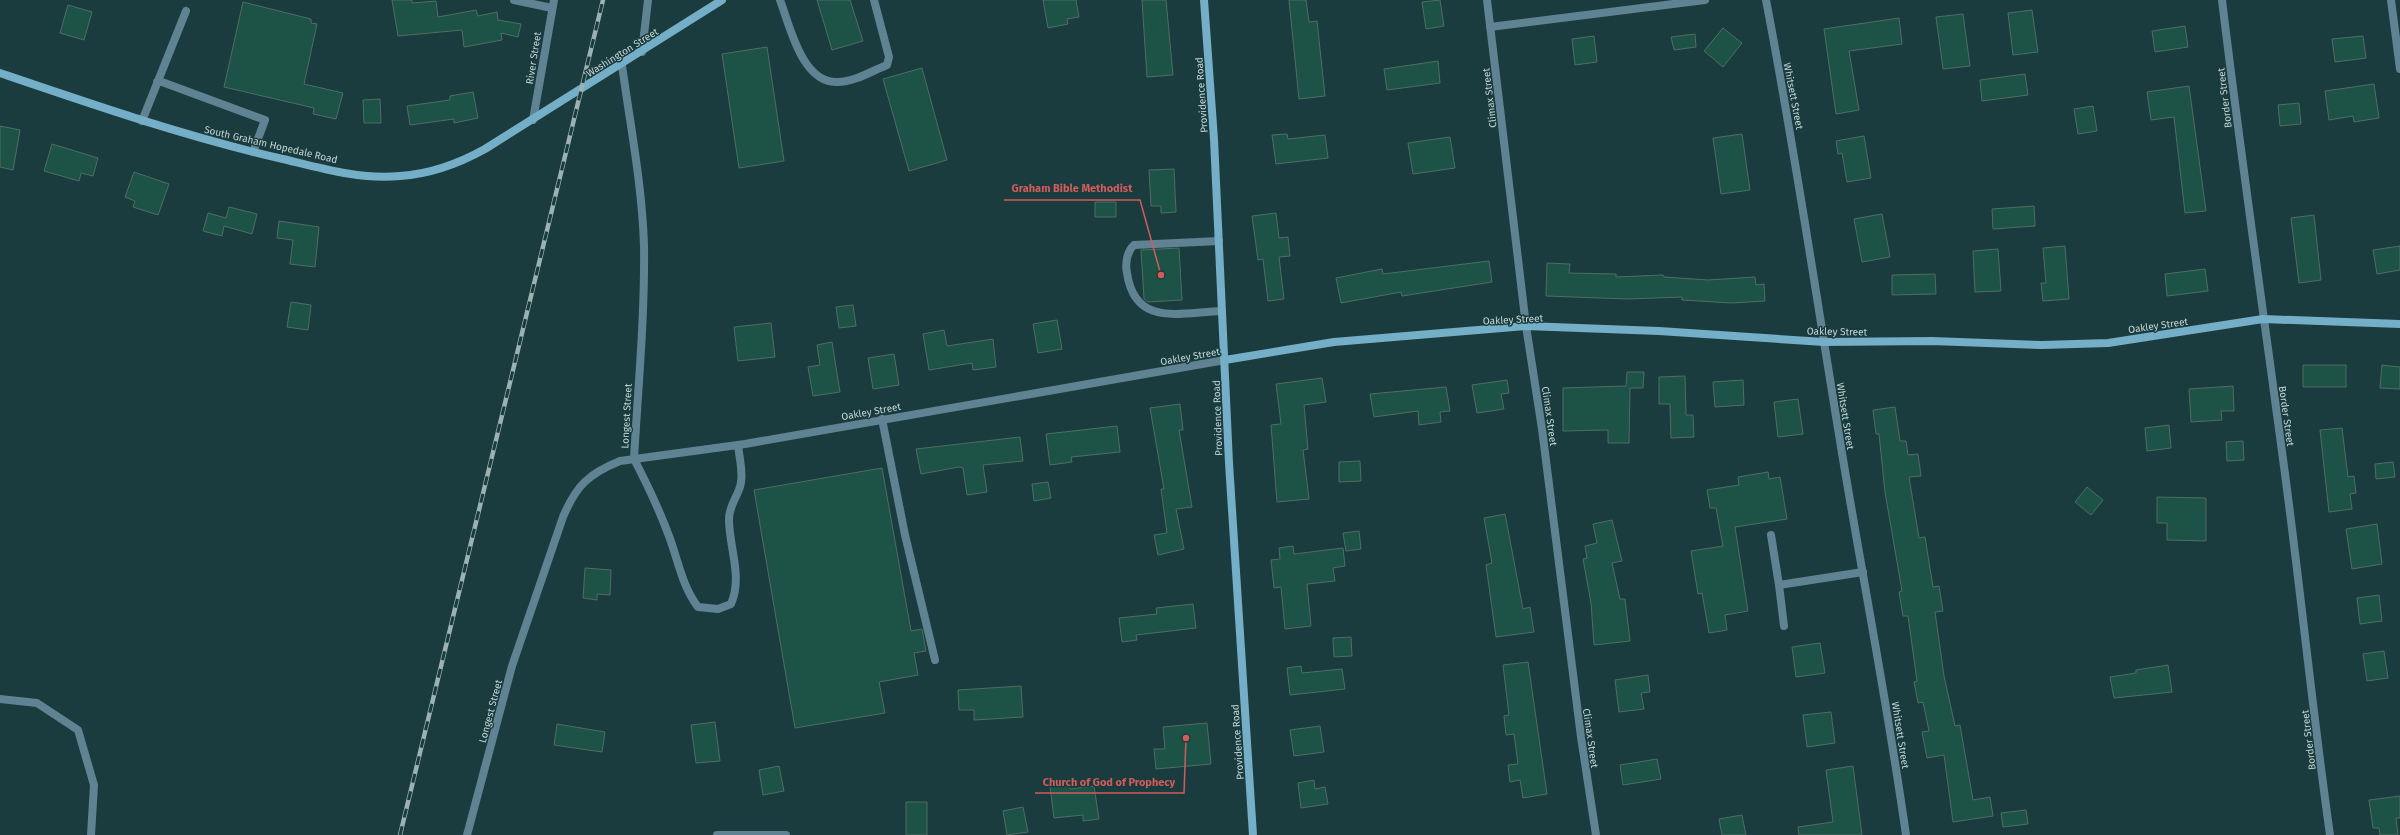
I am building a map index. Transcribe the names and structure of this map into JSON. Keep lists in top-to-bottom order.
{
  "streets": {
    "street": [
      "Washington Street",
      "River Street",
      "Providence Road",
      "Whitsett Street",
      "Climax Street",
      "Border Street",
      "South Graham Hopedale Road",
      "Oakley Street",
      "Longest Street"
    ]
  },
  "crossings": [
    ["Washington Street", "River Street"],
    ["Washington Street", "South Graham Hopedale Road"],
    ["Washington Street", "Longest Street"],
    ["River Street", "South Graham Hopedale Road"],
    ["Providence Road", "Oakley Street"],
    ["Whitsett Street", "Oakley Street"],
    ["Climax Street", "Oakley Street"],
    ["Border Street", "Oakley Street"],
    ["Oakley Street", "Longest Street"]
  ],
  "places": ["Graham Bible Methodist", "Church of God of Prophecy"]
}
